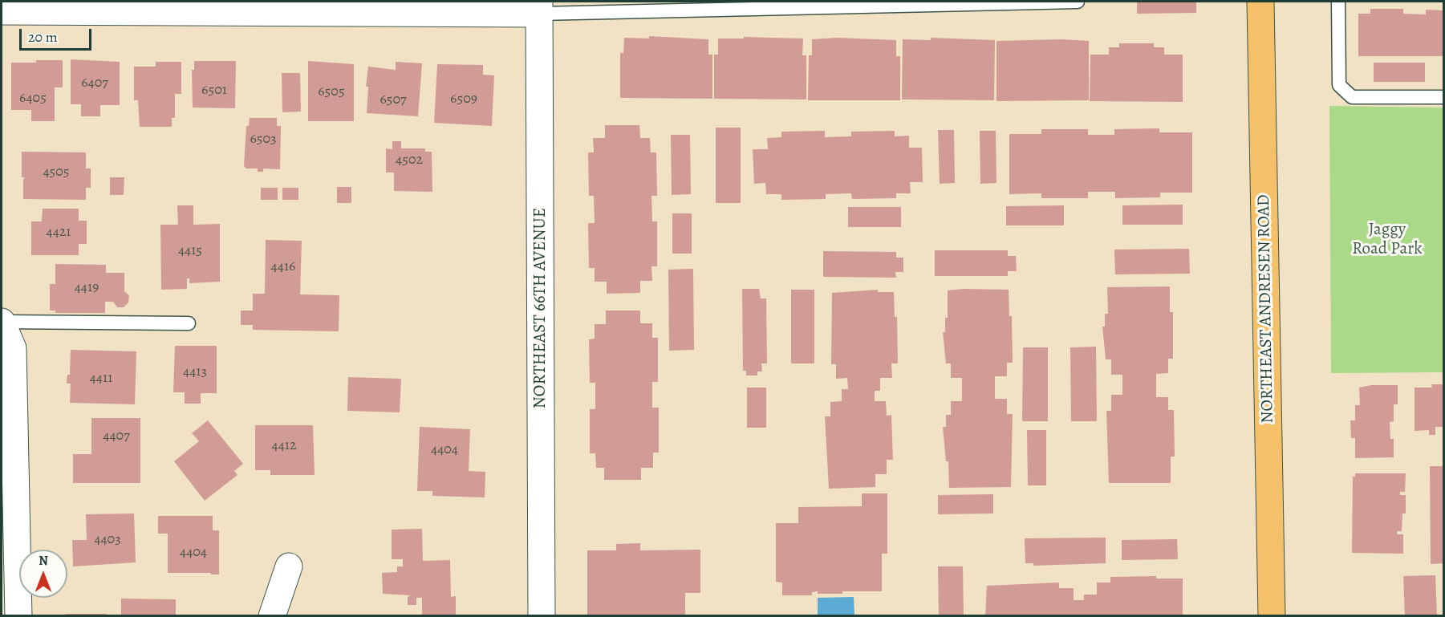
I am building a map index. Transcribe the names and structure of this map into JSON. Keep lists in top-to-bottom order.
{
  "streets": {
    "main road": ["NORTHEAST ANDRESEN ROAD"],
    "street": ["NORTHEAST 66TH AVENUE"]
  },
  "parks": ["Jaggy Road Park"],
  "house_numbers": [
    "6407",
    "6501",
    "6505",
    "6405",
    "6509",
    "6507",
    "6503",
    "4502",
    "4505",
    "4421",
    "4415",
    "4416",
    "4419",
    "4413",
    "4411",
    "4407",
    "4412",
    "4404",
    "4403",
    "4404"
  ],
  "scale_bar": "20 m",
  "north": "top"
}
